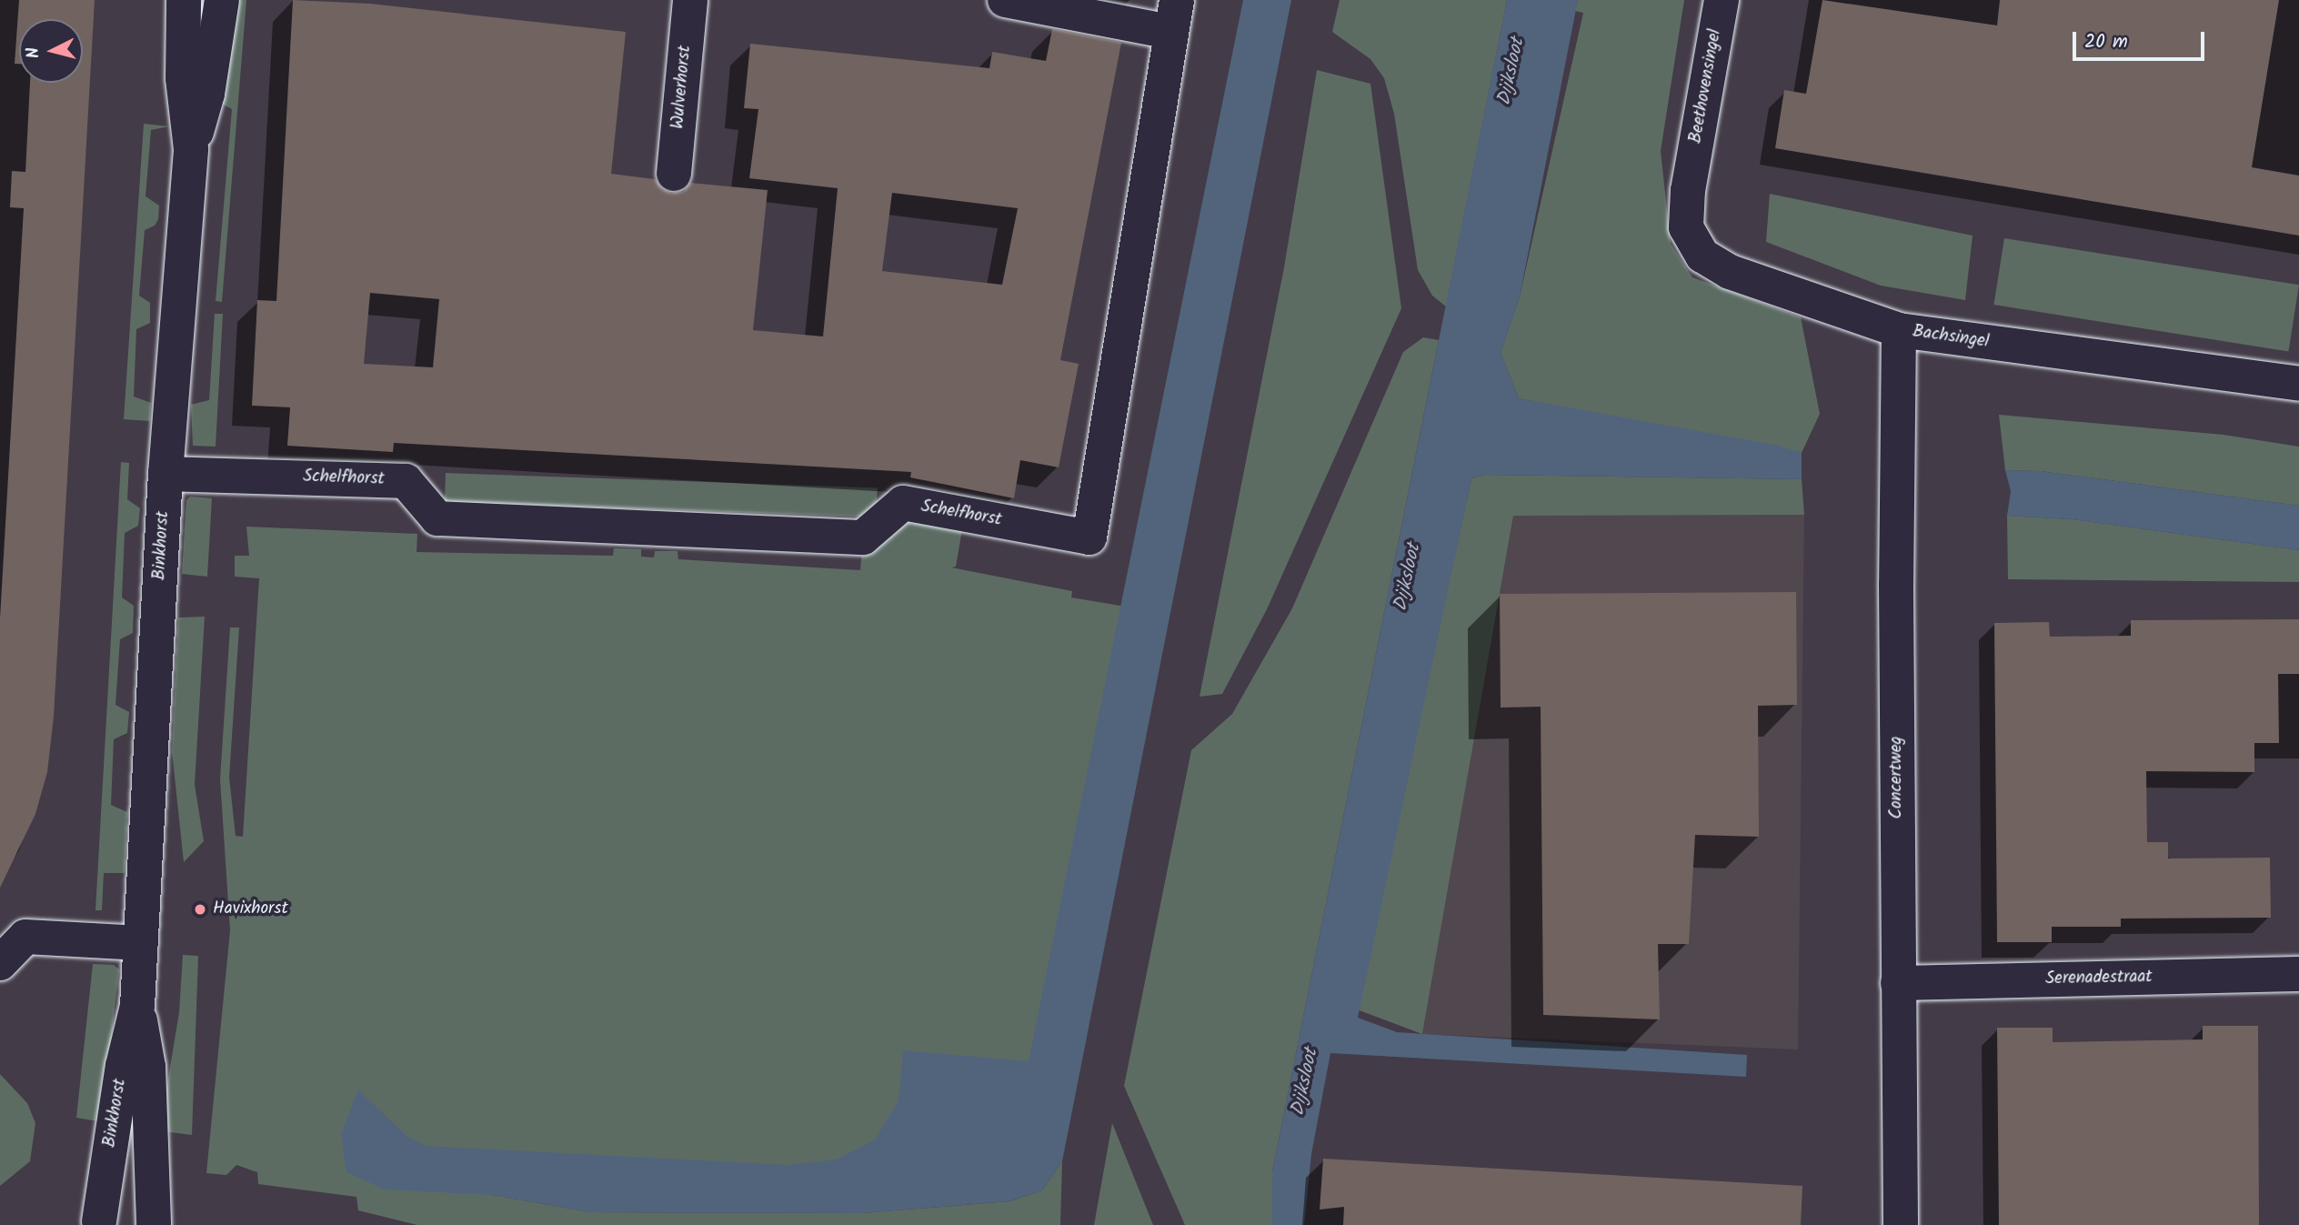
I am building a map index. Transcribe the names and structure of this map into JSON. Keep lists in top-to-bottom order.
{
  "streets": {
    "street": [
      "Beethovensingel",
      "Wulverhorst",
      "Bachsingel",
      "Schelfhorst",
      "Binkhorst",
      "Concertweg",
      "Serenadestraat"
    ]
  },
  "crossings": [
    ["Beethovensingel", "Bachsingel"],
    ["Bachsingel", "Concertweg"],
    ["Schelfhorst", "Binkhorst"],
    ["Concertweg", "Serenadestraat"]
  ],
  "water": ["Dijksloot"],
  "places": ["Havixhorst"],
  "scale_bar": "20 m",
  "north": "left"
}
